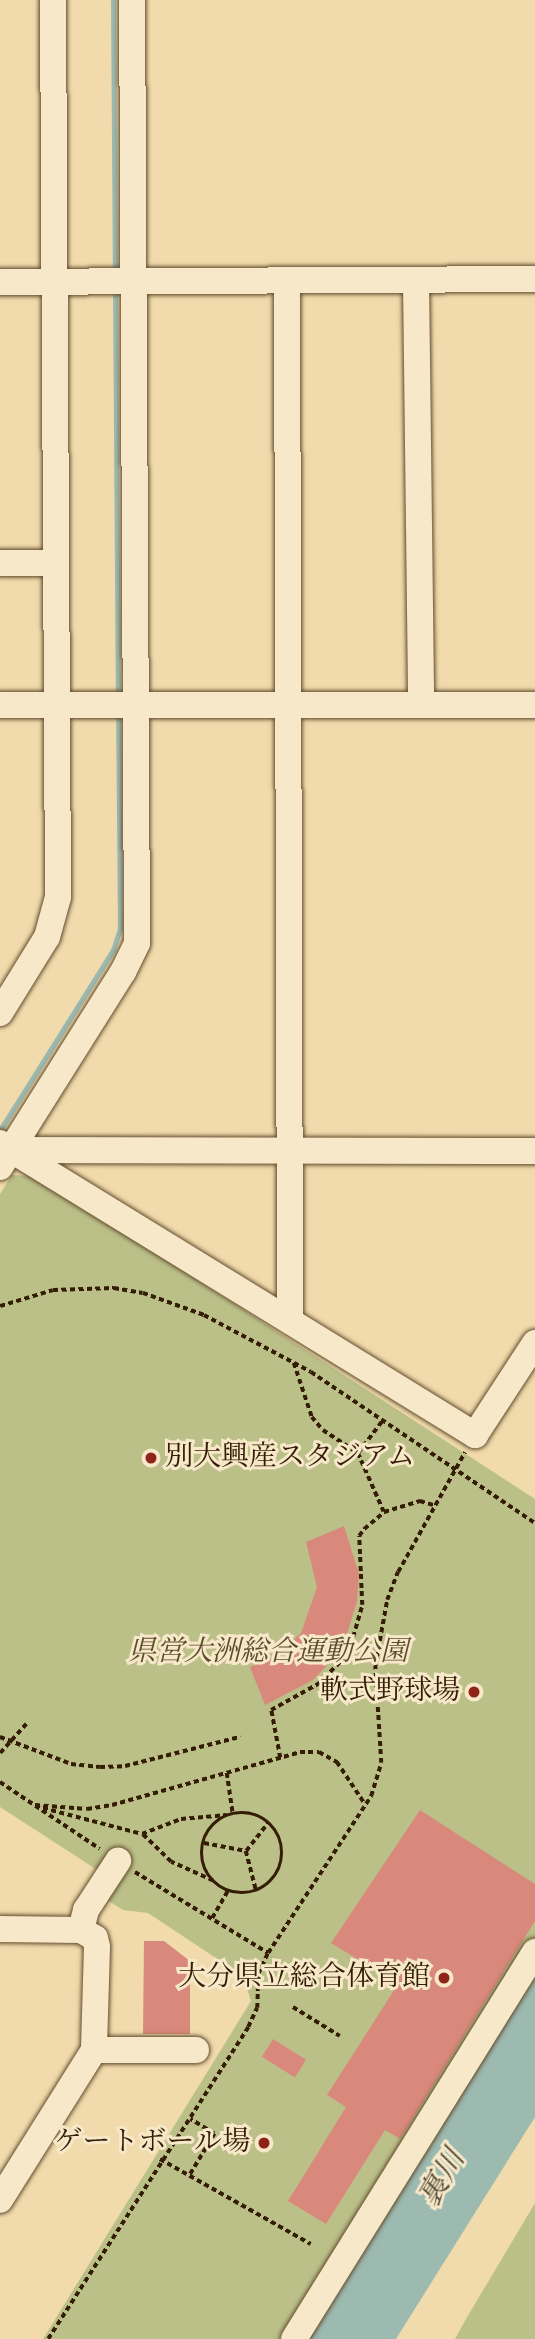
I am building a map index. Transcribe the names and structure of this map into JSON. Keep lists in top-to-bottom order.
{
  "water": ["裏川"],
  "parks": ["県営大洲総合運動公園"],
  "places": [
    "別大興産スタジアム",
    "軟式野球場",
    "大分県立総合体育館",
    "ゲートボール場"
  ]
}
